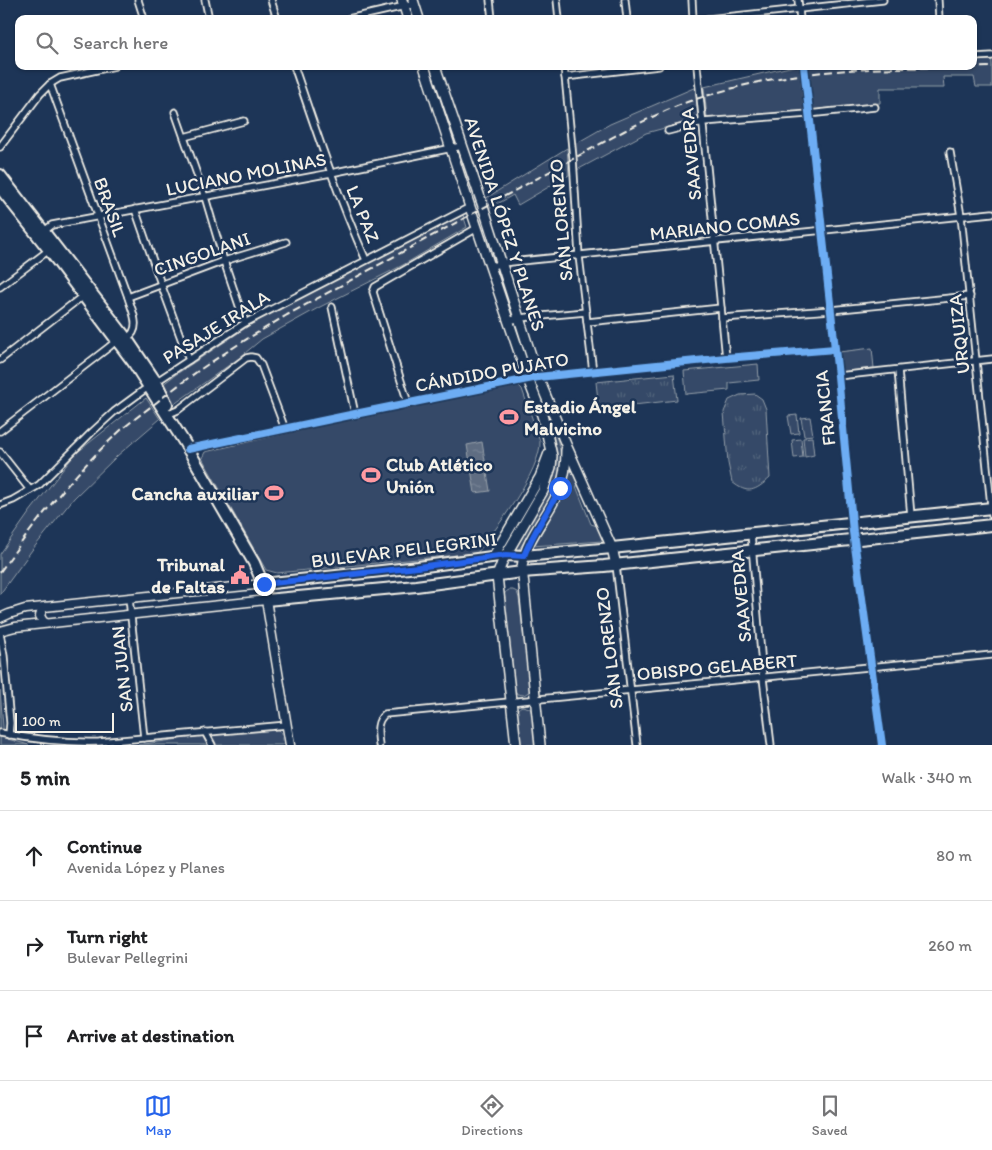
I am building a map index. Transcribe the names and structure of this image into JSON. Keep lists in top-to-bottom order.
{
  "streets": {
    "main road": ["SAN LORENZO", "AVENIDA LÓPEZ Y PLANES", "BULEVAR PELLEGRINI"],
    "street": [
      "SAAVEDRA",
      "LUCIANO MOLINAS",
      "BRASIL",
      "LA PAZ",
      "MARIANO COMAS",
      "CINGOLANI",
      "PASAJE IRALA",
      "URQUIZA",
      "CÁNDIDO PUJATO",
      "FRANCIA",
      "OBISPO GELABERT",
      "SAN JUAN"
    ]
  },
  "crossings": [
    ["SAAVEDRA", "MARIANO COMAS"],
    ["SAAVEDRA", "CÁNDIDO PUJATO"],
    ["SAAVEDRA", "BULEVAR PELLEGRINI"],
    ["SAAVEDRA", "OBISPO GELABERT"],
    ["LUCIANO MOLINAS", "BRASIL"],
    ["LUCIANO MOLINAS", "LA PAZ"],
    ["LUCIANO MOLINAS", "AVENIDA LÓPEZ Y PLANES"],
    ["BRASIL", "CINGOLANI"],
    ["LA PAZ", "PASAJE IRALA"],
    ["SAN LORENZO", "AVENIDA LÓPEZ Y PLANES"],
    ["SAN LORENZO", "MARIANO COMAS"],
    ["SAN LORENZO", "CÁNDIDO PUJATO"],
    ["SAN LORENZO", "BULEVAR PELLEGRINI"],
    ["SAN LORENZO", "OBISPO GELABERT"],
    ["AVENIDA LÓPEZ Y PLANES", "MARIANO COMAS"],
    ["AVENIDA LÓPEZ Y PLANES", "PASAJE IRALA"],
    ["AVENIDA LÓPEZ Y PLANES", "CÁNDIDO PUJATO"],
    ["AVENIDA LÓPEZ Y PLANES", "BULEVAR PELLEGRINI"],
    ["MARIANO COMAS", "URQUIZA"],
    ["MARIANO COMAS", "FRANCIA"],
    ["URQUIZA", "BULEVAR PELLEGRINI"],
    ["CÁNDIDO PUJATO", "FRANCIA"],
    ["FRANCIA", "BULEVAR PELLEGRINI"],
    ["FRANCIA", "OBISPO GELABERT"],
    ["BULEVAR PELLEGRINI", "SAN JUAN"]
  ],
  "places": {
    "sports": ["Estadio Ángel Malvicino", "Club Atlético Unión", "Cancha auxiliar"],
    "public building": ["Tribunal de Faltas"]
  },
  "scale_bar": "100 m",
  "page": {
    "search": "Search here",
    "scale": "100 m",
    "heading": ["5 min", "Walk · 340 m"],
    "list": [
      ["Continue", "Avenida López y Planes", "80 m"],
      ["Turn right", "Bulevar Pellegrini", "260 m"],
      "Arrive at destination"
    ],
    "nav": ["Map", "Directions", "Saved"]
  }
}
